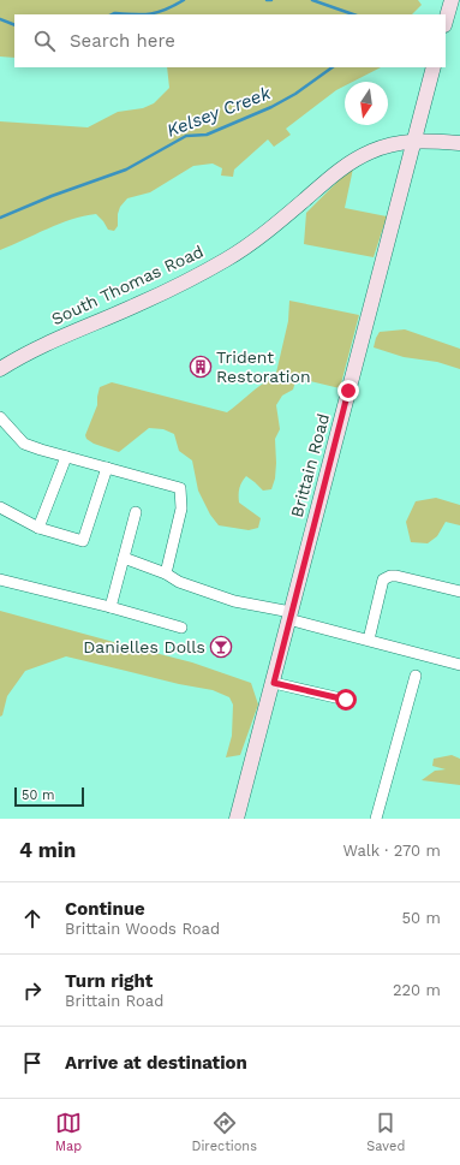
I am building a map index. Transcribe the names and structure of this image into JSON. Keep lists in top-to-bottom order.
{
  "streets": {
    "main road": ["South Thomas Road", "Brittain Road"]
  },
  "crossings": [
    ["South Thomas Road", "Brittain Road"]
  ],
  "water": ["Kelsey Creek"],
  "places": {
    "building": ["Trident Restoration"],
    "bar": ["Danielles Dolls"]
  },
  "scale_bar": "50 m",
  "north": "bottom",
  "page": {
    "search": "Search here",
    "scale": "50 m",
    "heading": ["4 min", "Walk · 270 m"],
    "list": [
      ["Continue", "Brittain Woods Road", "50 m"],
      ["Turn right", "Brittain Road", "220 m"],
      "Arrive at destination"
    ],
    "nav": ["Map", "Directions", "Saved"]
  }
}
